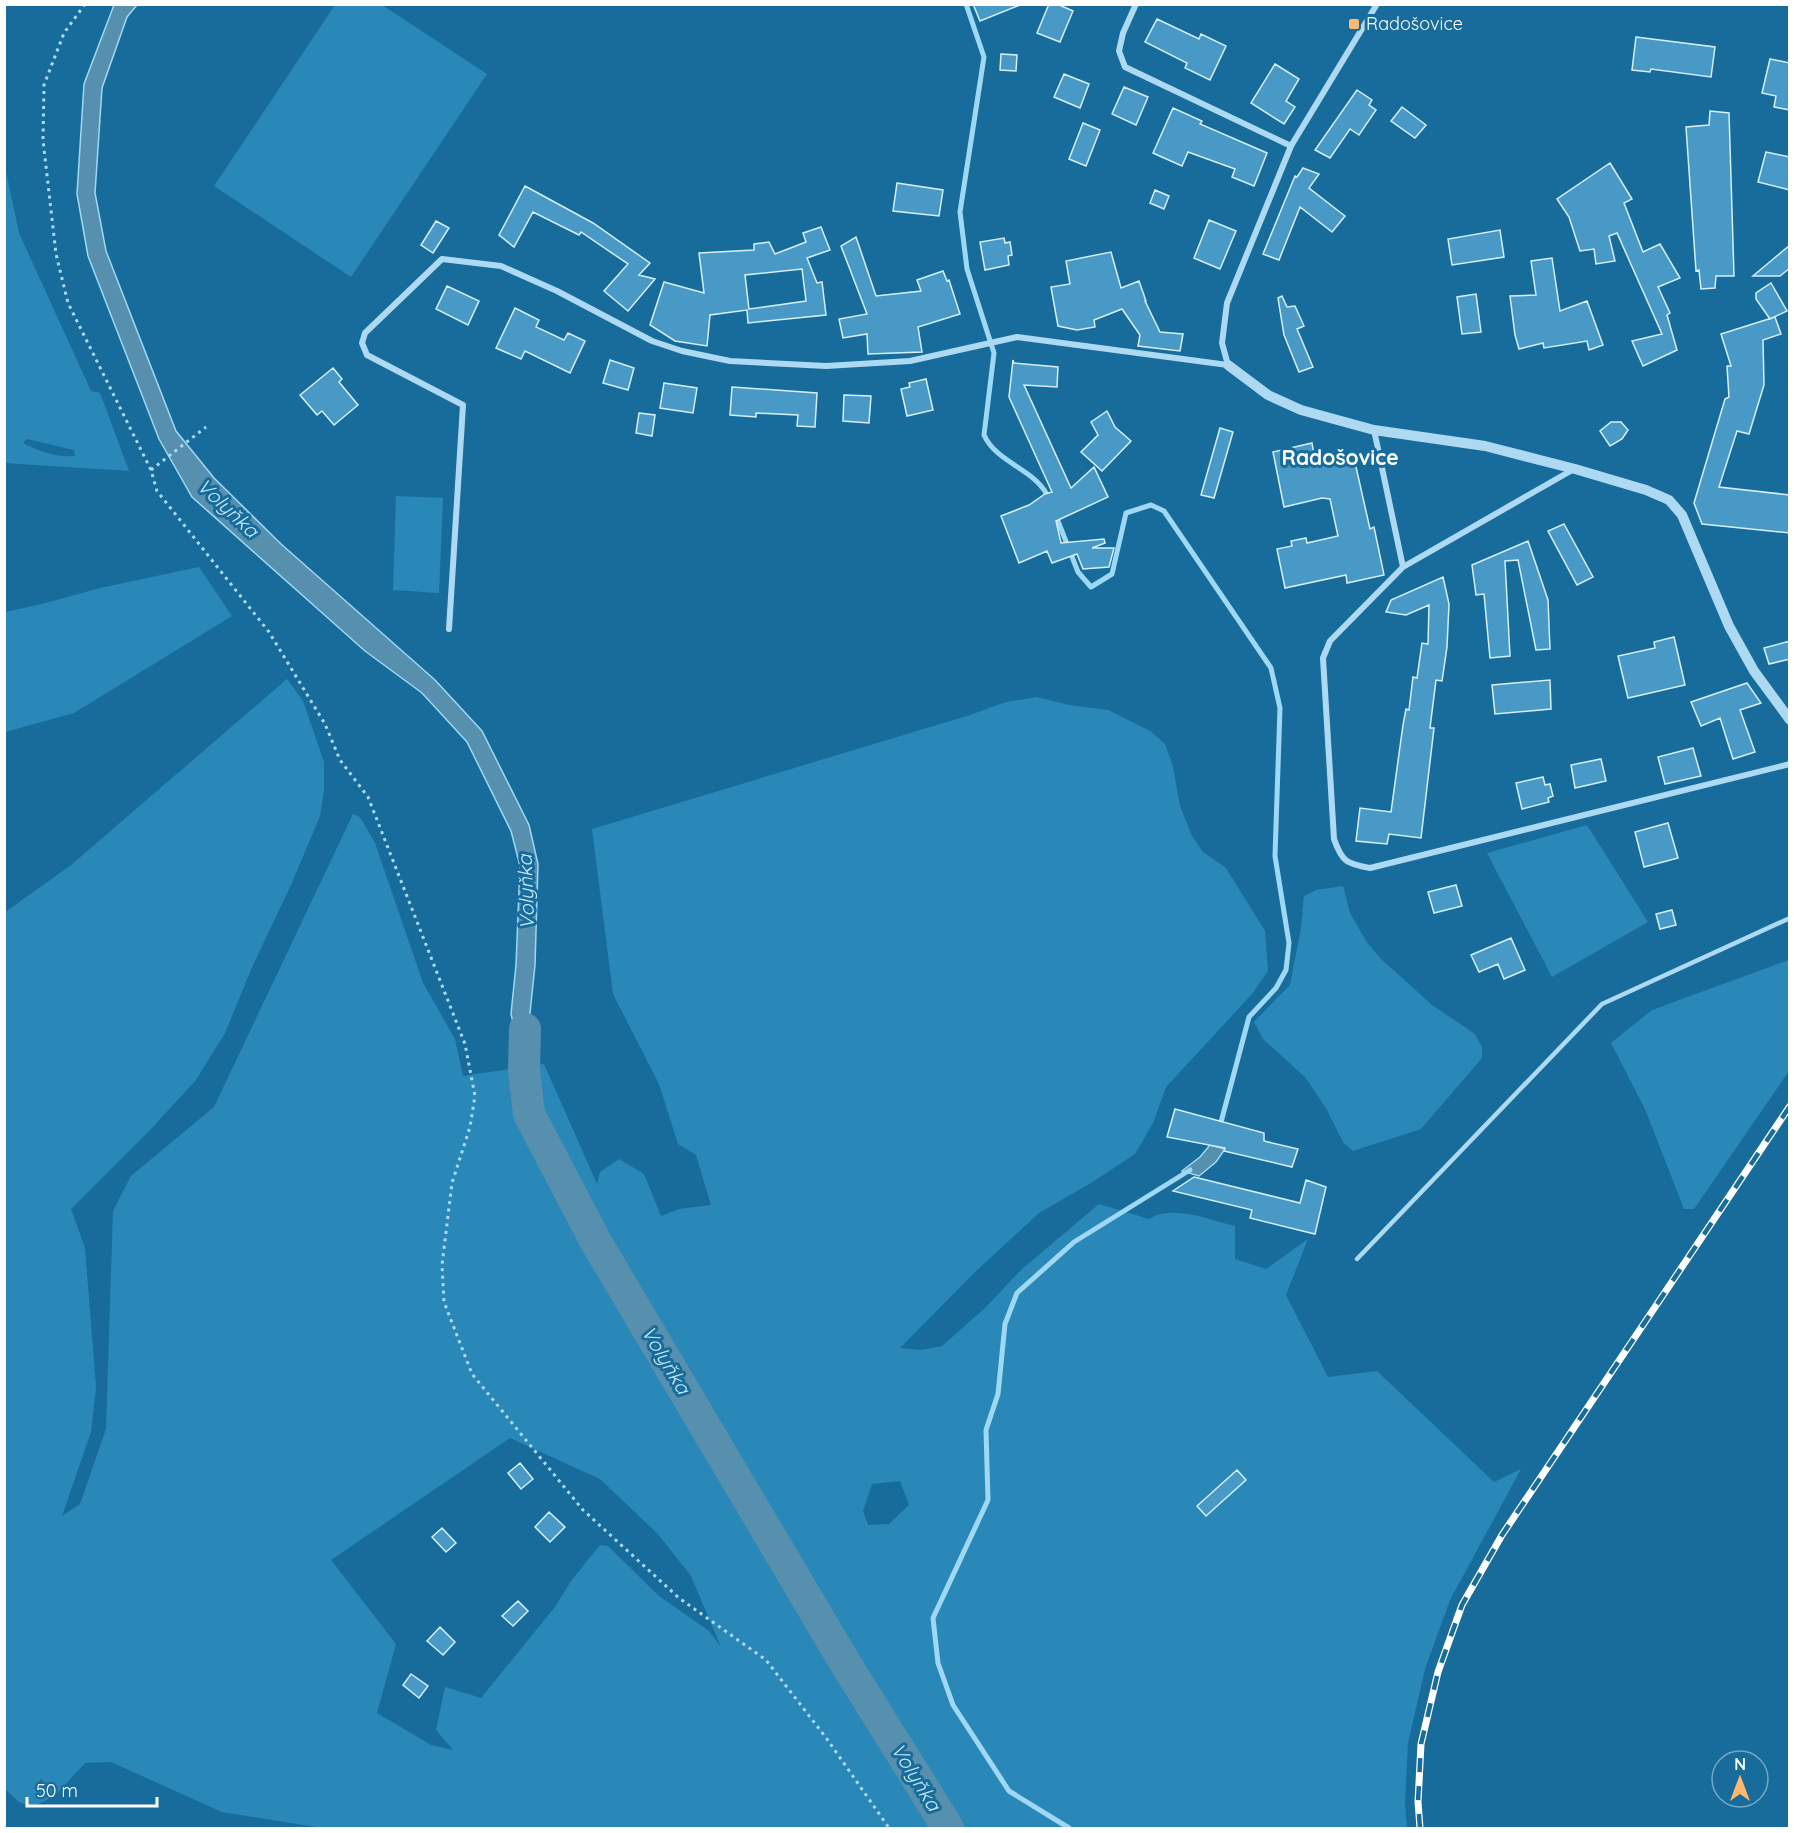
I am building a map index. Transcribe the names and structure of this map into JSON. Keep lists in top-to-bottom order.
{
  "districts": ["Radošovice"],
  "water": ["Volyňka"],
  "places": {
    "transit": ["Radošovice"]
  },
  "scale_bar": "50 m",
  "north": "top"
}
